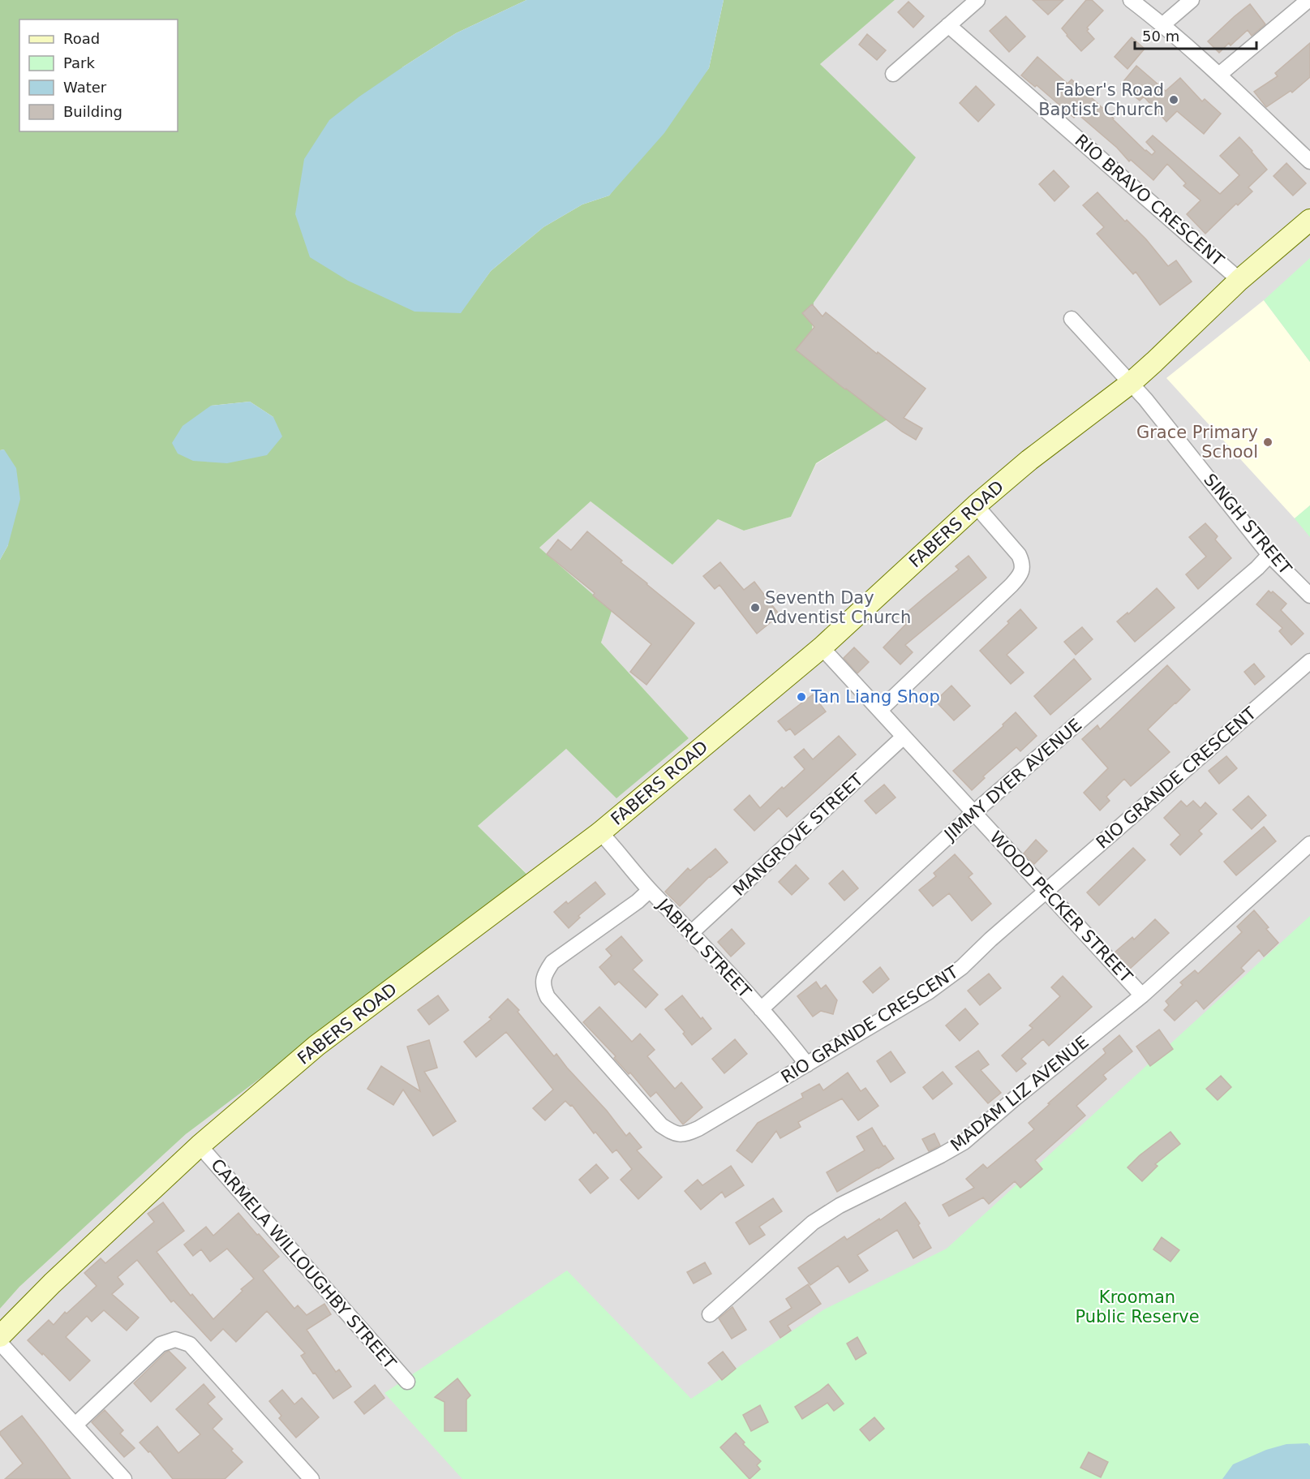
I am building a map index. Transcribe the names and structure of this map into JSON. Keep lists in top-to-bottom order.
{
  "streets": {
    "main road": ["FABERS ROAD"],
    "street": [
      "RIO BRAVO CRESCENT",
      "SINGH STREET",
      "RIO GRANDE CRESCENT",
      "JIMMY DYER AVENUE",
      "MANGROVE STREET",
      "WOOD PECKER STREET",
      "JABIRU STREET",
      "MADAM LIZ AVENUE",
      "CARMELA WILLOUGHBY STREET"
    ]
  },
  "crossings": [
    ["RIO BRAVO CRESCENT", "FABERS ROAD"],
    ["FABERS ROAD", "SINGH STREET"],
    ["FABERS ROAD", "WOOD PECKER STREET"],
    ["FABERS ROAD", "JABIRU STREET"],
    ["FABERS ROAD", "CARMELA WILLOUGHBY STREET"],
    ["SINGH STREET", "JIMMY DYER AVENUE"],
    ["RIO GRANDE CRESCENT", "WOOD PECKER STREET"],
    ["RIO GRANDE CRESCENT", "JABIRU STREET"],
    ["JIMMY DYER AVENUE", "WOOD PECKER STREET"],
    ["JIMMY DYER AVENUE", "JABIRU STREET"],
    ["MANGROVE STREET", "WOOD PECKER STREET"],
    ["MANGROVE STREET", "JABIRU STREET"],
    ["WOOD PECKER STREET", "MADAM LIZ AVENUE"]
  ],
  "parks": ["Krooman Public Reserve"],
  "places": [
    "Faber's Road Baptist Church",
    "Grace Primary School",
    "Seventh Day Adventist Church",
    "Tan Liang Shop"
  ],
  "legend": [
    "Road",
    "Park",
    "Water",
    "Building"
  ],
  "scale_bar": "50 m"
}
